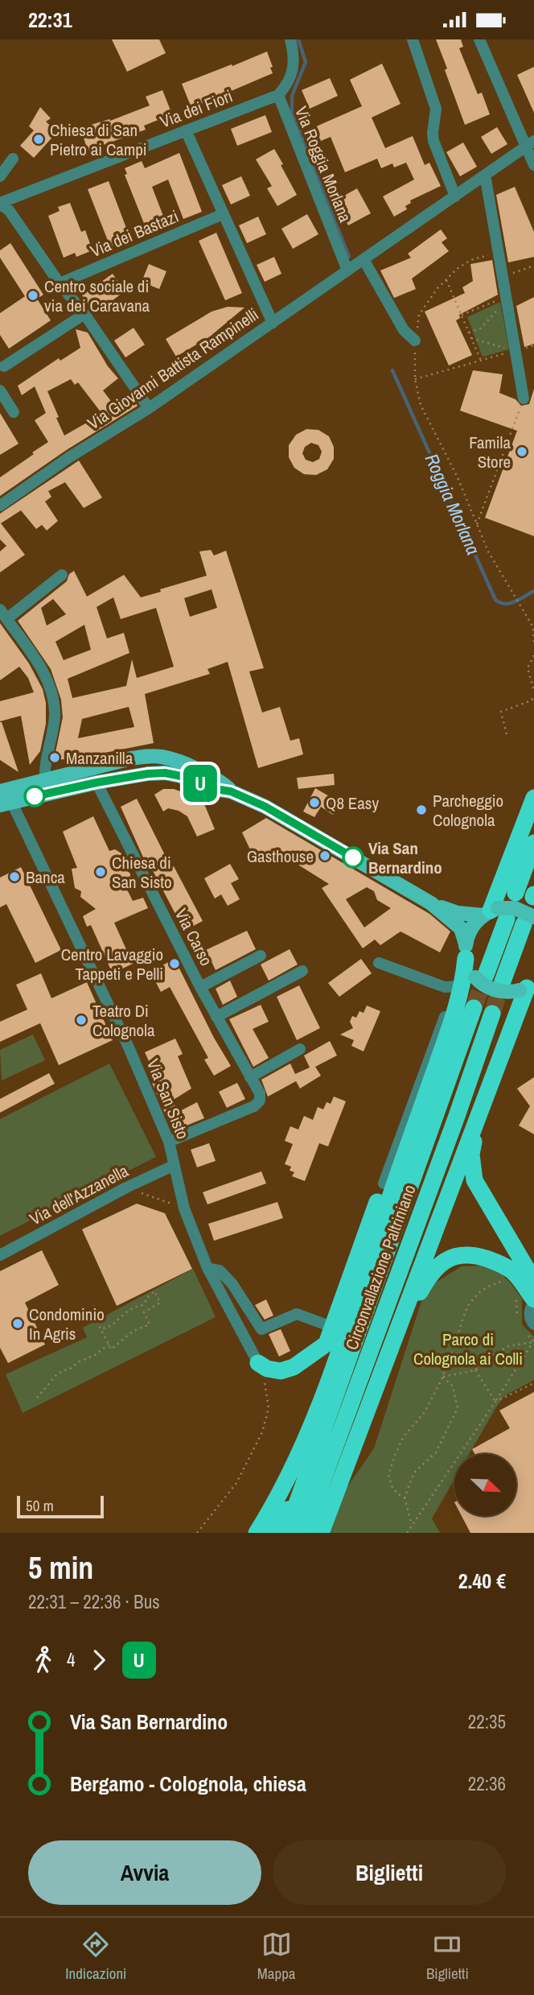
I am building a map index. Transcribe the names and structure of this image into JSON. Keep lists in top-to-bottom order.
{
  "streets": {
    "highway": ["Circonvallazione Paltriniano"],
    "street": [
      "Via dei Fiori",
      "Via Roggia Morlana",
      "Via dei Bastazi",
      "Via Giovanni Battista Rampinelli",
      "Via Carso",
      "Via San Sisto",
      "Via dell'Azzanella"
    ]
  },
  "crossings": [
    ["Via dei Fiori", "Via Roggia Morlana"],
    ["Via Roggia Morlana", "Via Giovanni Battista Rampinelli"],
    ["Via Carso", "Via San Sisto"],
    ["Via San Sisto", "Via dell'Azzanella"]
  ],
  "water": ["Roggia Morlana"],
  "parks": ["Parco di Colognola ai Colli"],
  "places": [
    "Chiesa di San Pietro ai Campi",
    "Centro sociale di via dei Caravana",
    "Famila Store",
    "Manzanilla",
    "Q8 Easy",
    "Parcheggio Colognola",
    "Gasthouse",
    "Via San Bernardino",
    "Chiesa di San Sisto",
    "Banca",
    "Centro Lavaggio Tappeti e Pelli",
    "Teatro Di Colognola",
    "Condominio In Agris"
  ],
  "lines": ["bus line U"],
  "scale_bar": "50 m",
  "north": "bottom right",
  "page": {
    "status": "22:31",
    "on_map": "U",
    "scale": "50 m",
    "heading": ["5 min", "22:31 – 22:36 · Bus", "2.40 €"],
    "legs": ["4", "U"],
    "list": [
      {
        "name": "Via San Bernardino",
        "value": "22:35"
      },
      {
        "name": "Bergamo - Colognola, chiesa",
        "value": "22:36"
      }
    ],
    "buttons": ["Avvia", "Biglietti"],
    "tabs": ["Indicazioni", "Mappa", "Biglietti"]
  }
}
